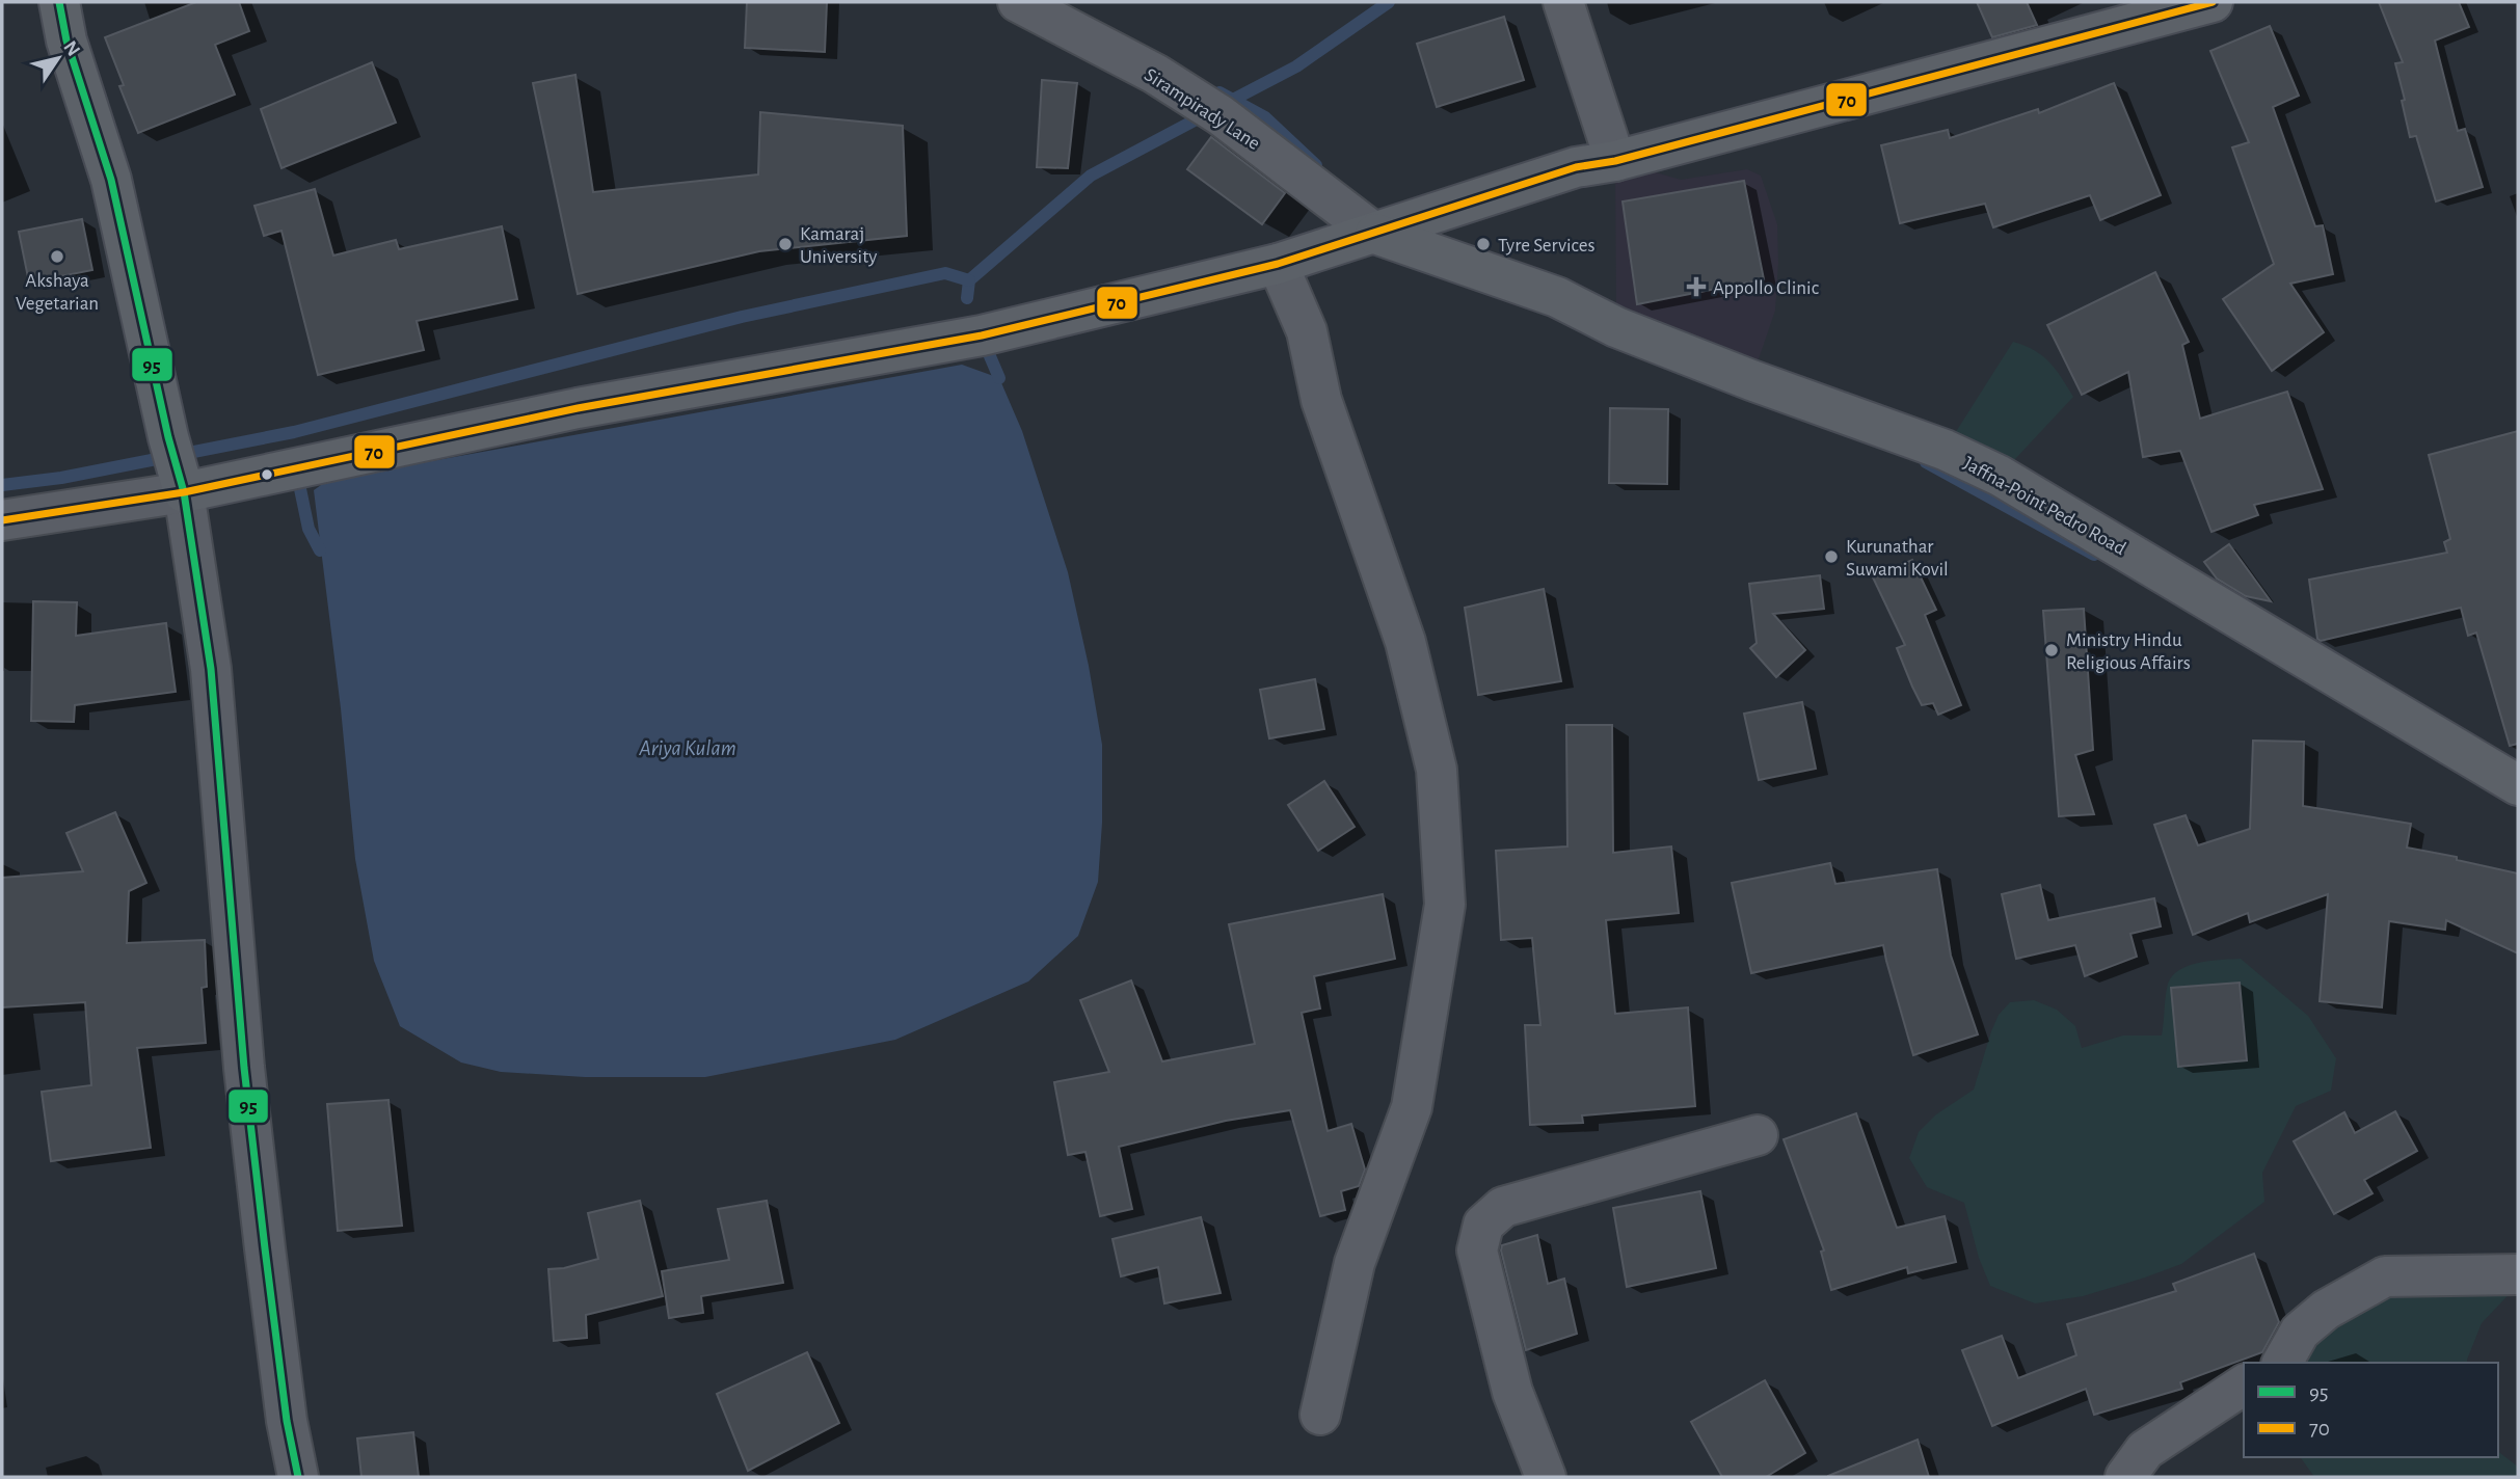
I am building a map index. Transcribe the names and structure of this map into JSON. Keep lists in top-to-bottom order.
{
  "streets": {
    "main road": ["Jaffna-Point Pedro Road"],
    "street": ["Sirampirady Lane"]
  },
  "crossings": [
    ["Sirampirady Lane", "Jaffna-Point Pedro Road"]
  ],
  "water": ["Ariya Kulam"],
  "places": {
    "other": [
      "Kamaraj University",
      "Tyre Services",
      "Akshaya Vegetarian",
      "Kurunathar Suwami Kovil",
      "Ministry Hindu Religious Affairs"
    ],
    "health": ["Appollo Clinic"]
  },
  "lines": ["transit line 95", "transit line 70"],
  "legend": ["95", "70"],
  "north": "top right"
}
